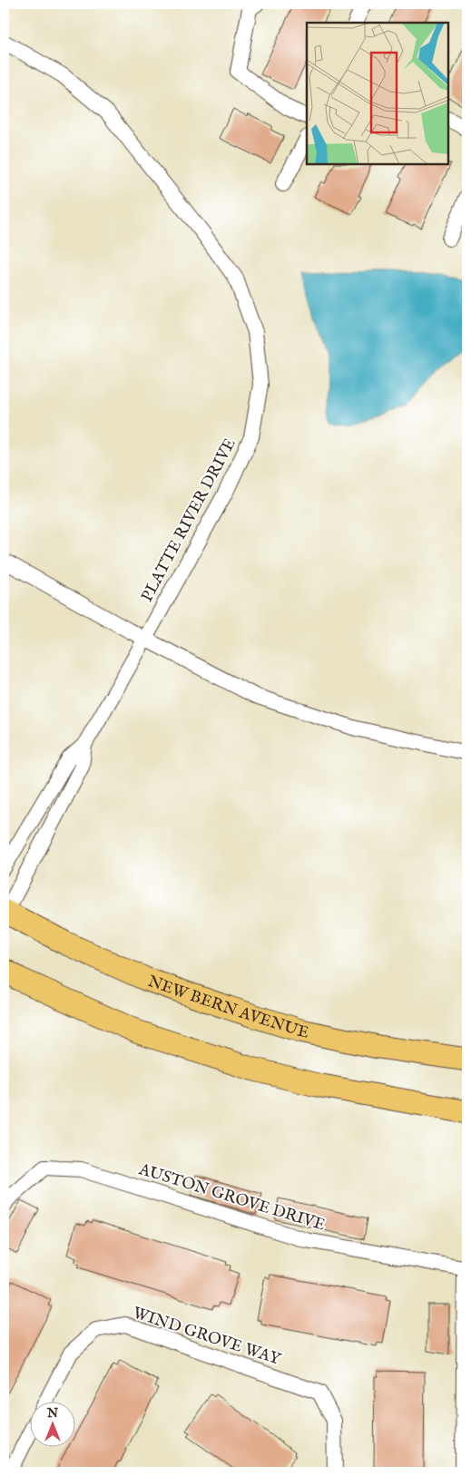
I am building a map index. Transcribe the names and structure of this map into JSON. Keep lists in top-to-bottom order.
{
  "streets": {
    "main road": ["NEW BERN AVENUE"],
    "street": ["PLATTE RIVER DRIVE", "AUSTON GROVE DRIVE", "WIND GROVE WAY"]
  },
  "crossings": [
    ["PLATTE RIVER DRIVE", "NEW BERN AVENUE"]
  ],
  "north": "top"
}
